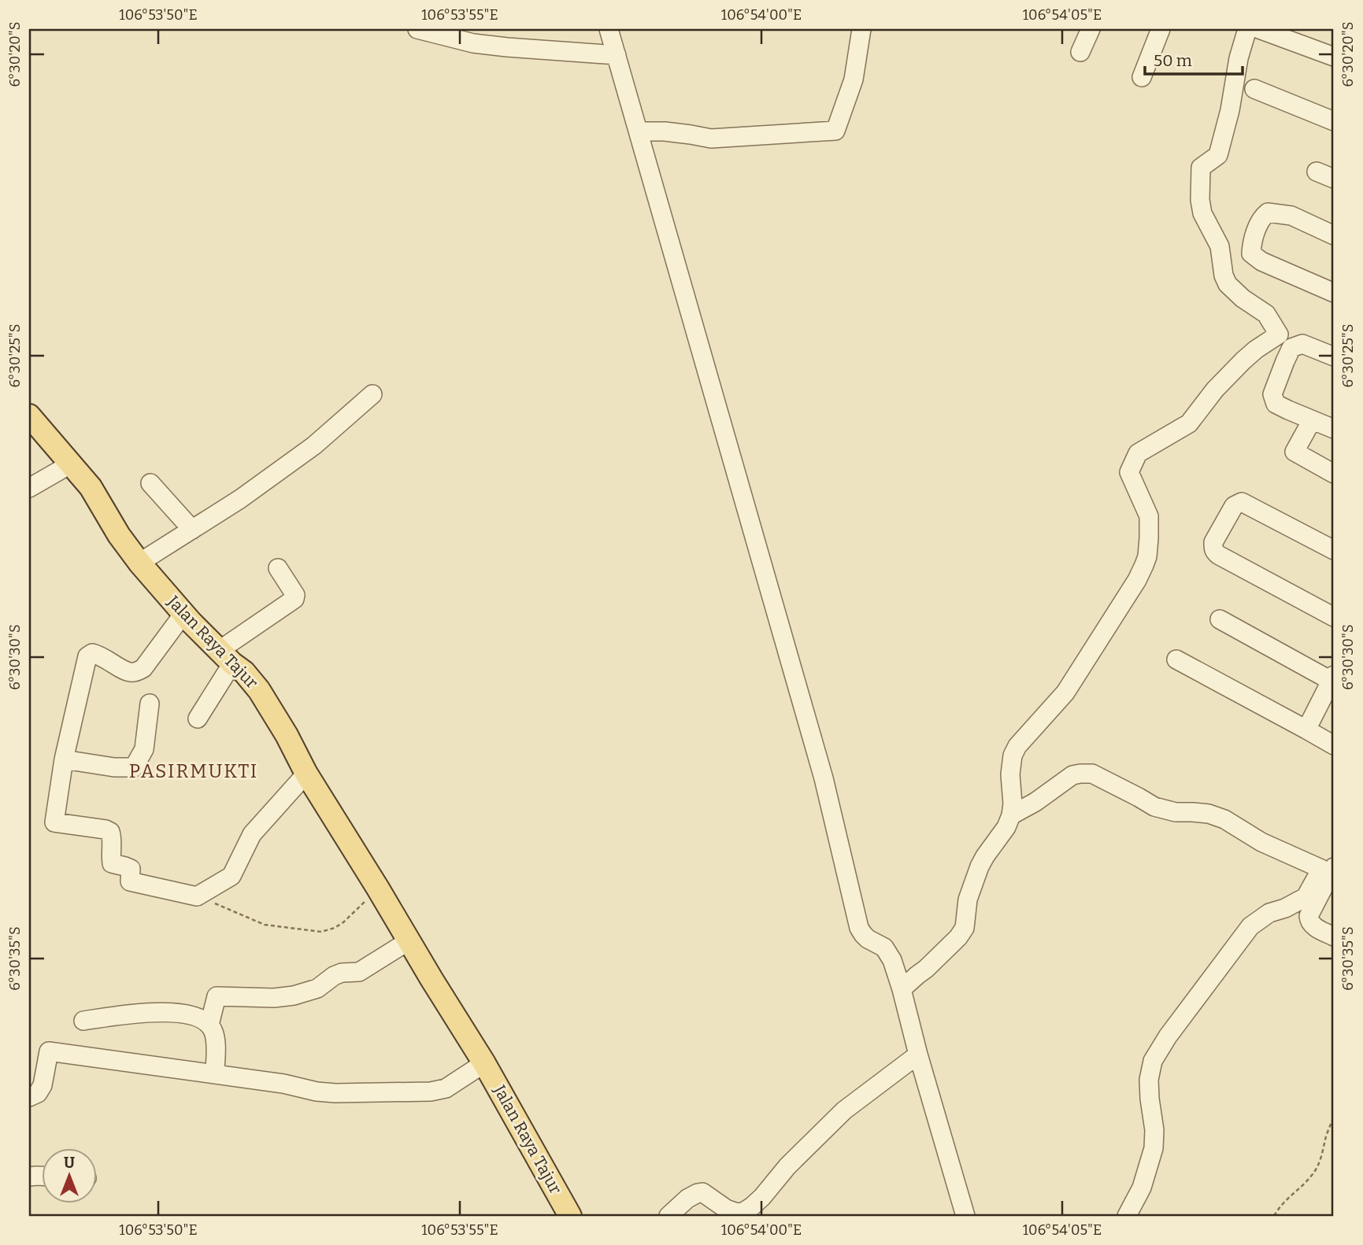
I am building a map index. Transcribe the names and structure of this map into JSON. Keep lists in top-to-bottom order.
{
  "streets": {
    "main road": ["Jalan Raya Tajur"]
  },
  "districts": ["PASIRMUKTI"],
  "scale_bar": "50 m",
  "north": "top",
  "coordinates": [
    "106°53'50\"E",
    "106°53'55\"E",
    "106°54'00\"E",
    "106°54'05\"E",
    "6°30'20\"S",
    "6°30'25\"S",
    "6°30'30\"S",
    "6°30'35\"S"
  ]
}
